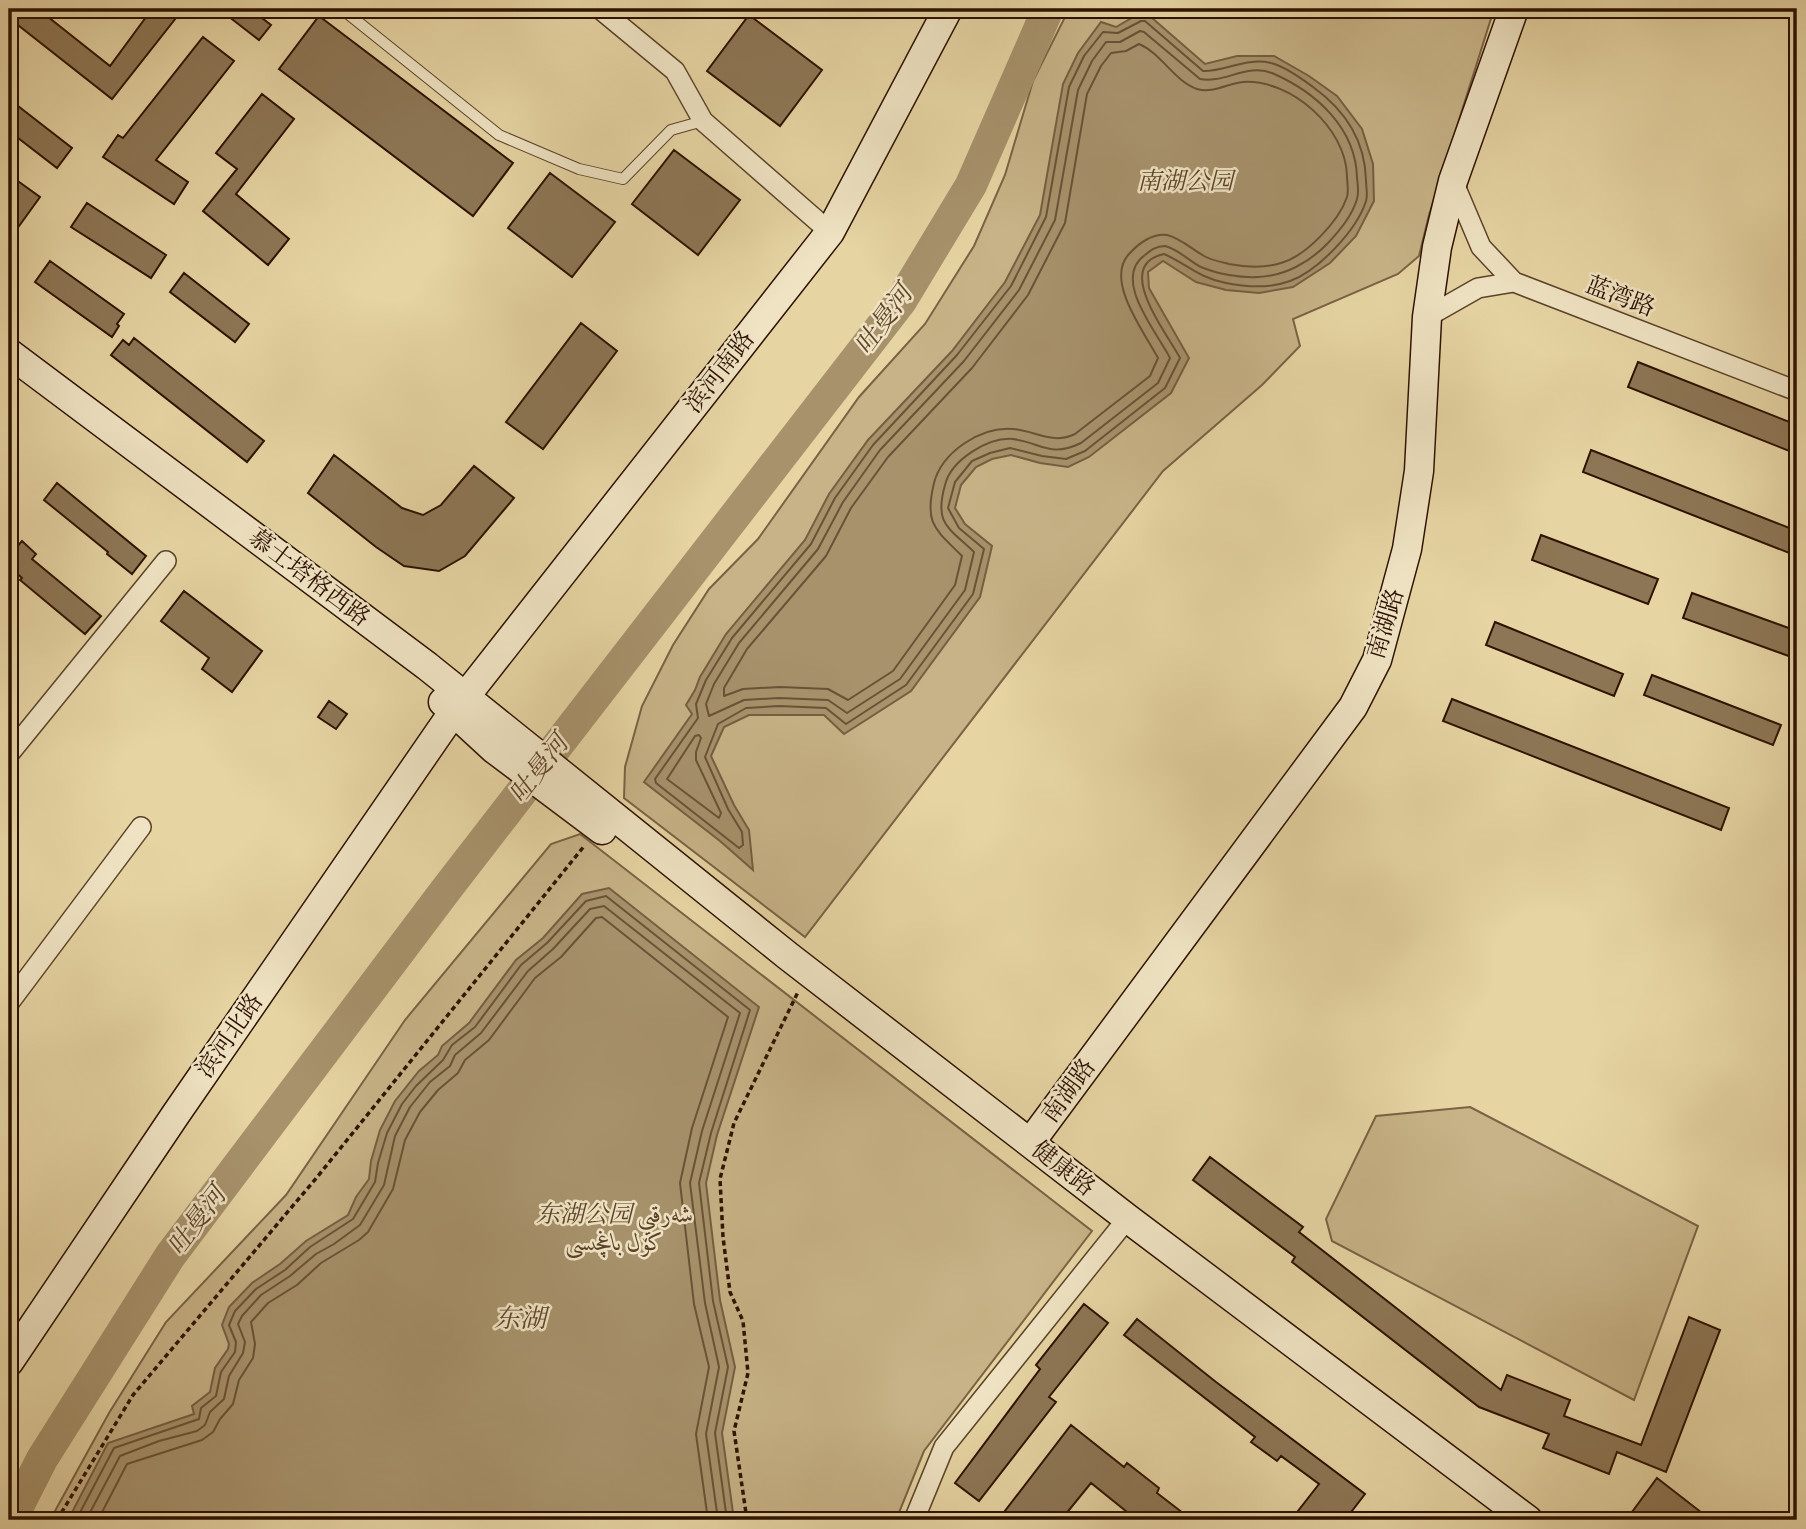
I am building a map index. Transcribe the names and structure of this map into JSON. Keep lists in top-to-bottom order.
{
  "streets": {
    "main road": [
      "滨河南路",
      "慕士塔格西路",
      "南湖路",
      "滨河北路",
      "健康路"
    ],
    "street": ["蓝湾路"]
  },
  "crossings": [
    ["滨河南路", "慕士塔格西路"],
    ["滨河南路", "滨河北路"],
    ["慕士塔格西路", "滨河北路"],
    ["慕士塔格西路", "健康路"],
    ["南湖路", "健康路"]
  ],
  "water": ["吐曼河", "东湖"],
  "parks": ["南湖公园", "东湖公园 شەرقىي كۆل باغچىسى"]
}
